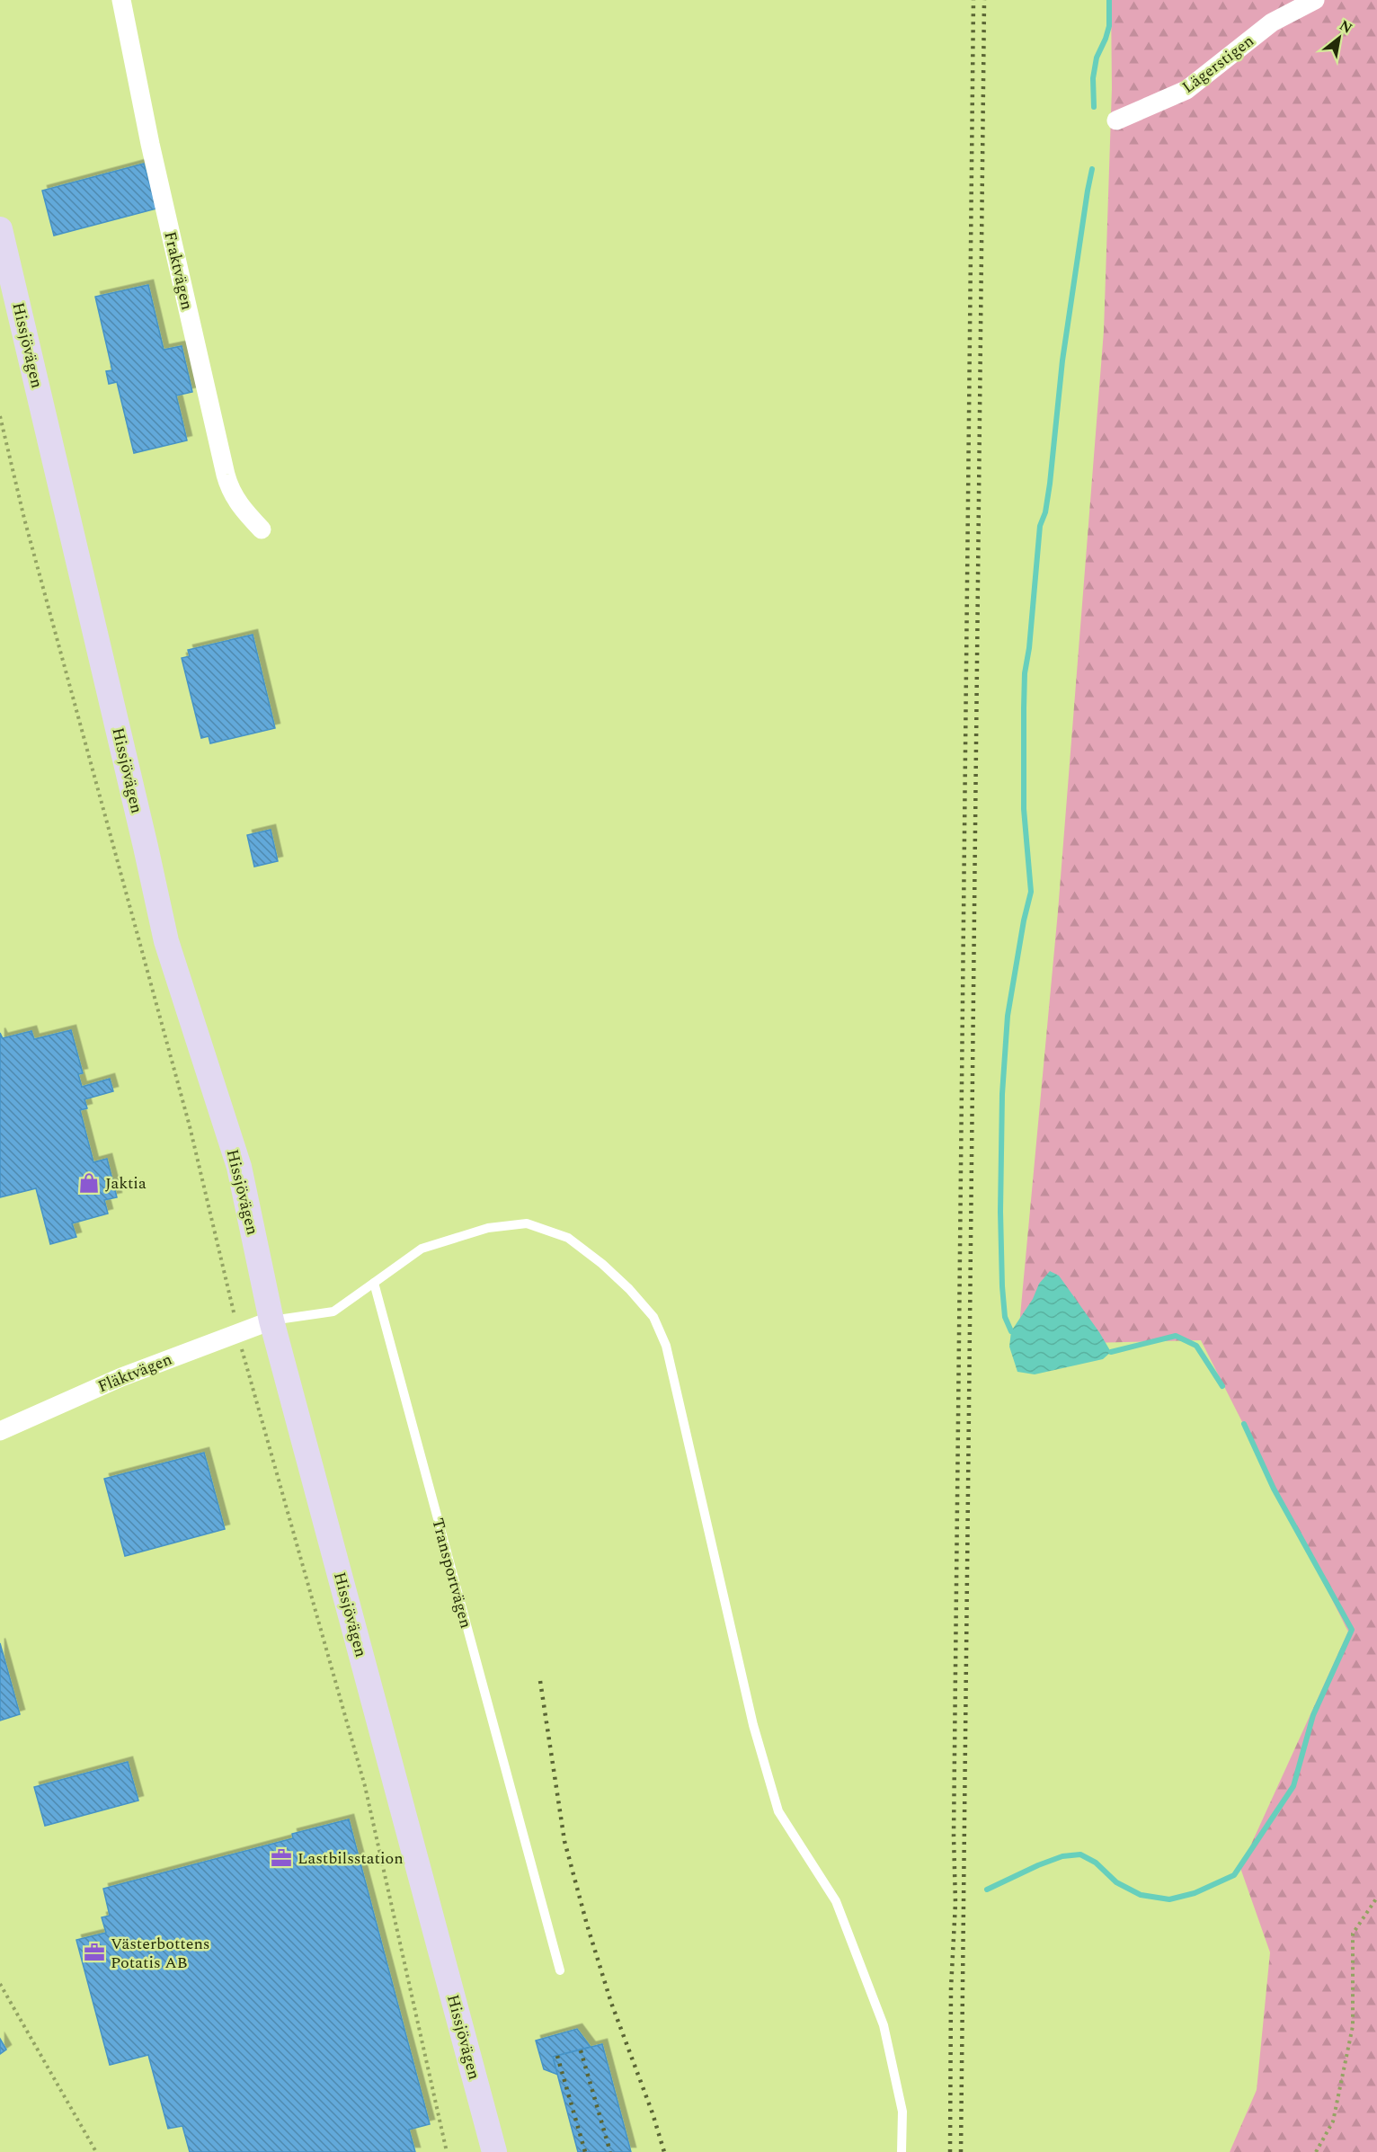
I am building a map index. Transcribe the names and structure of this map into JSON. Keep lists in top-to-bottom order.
{
  "streets": {
    "main road": ["Hissjövägen"],
    "street": ["Lägerstigen", "Fraktvägen", "Fläktvägen"],
    "lane": ["Transportvägen"]
  },
  "crossings": [
    ["Hissjövägen", "Fläktvägen"]
  ],
  "places": {
    "shop": ["Jaktia"],
    "office": ["Lastbilsstation", "Västerbottens Potatis AB"]
  },
  "north": "top right"
}
